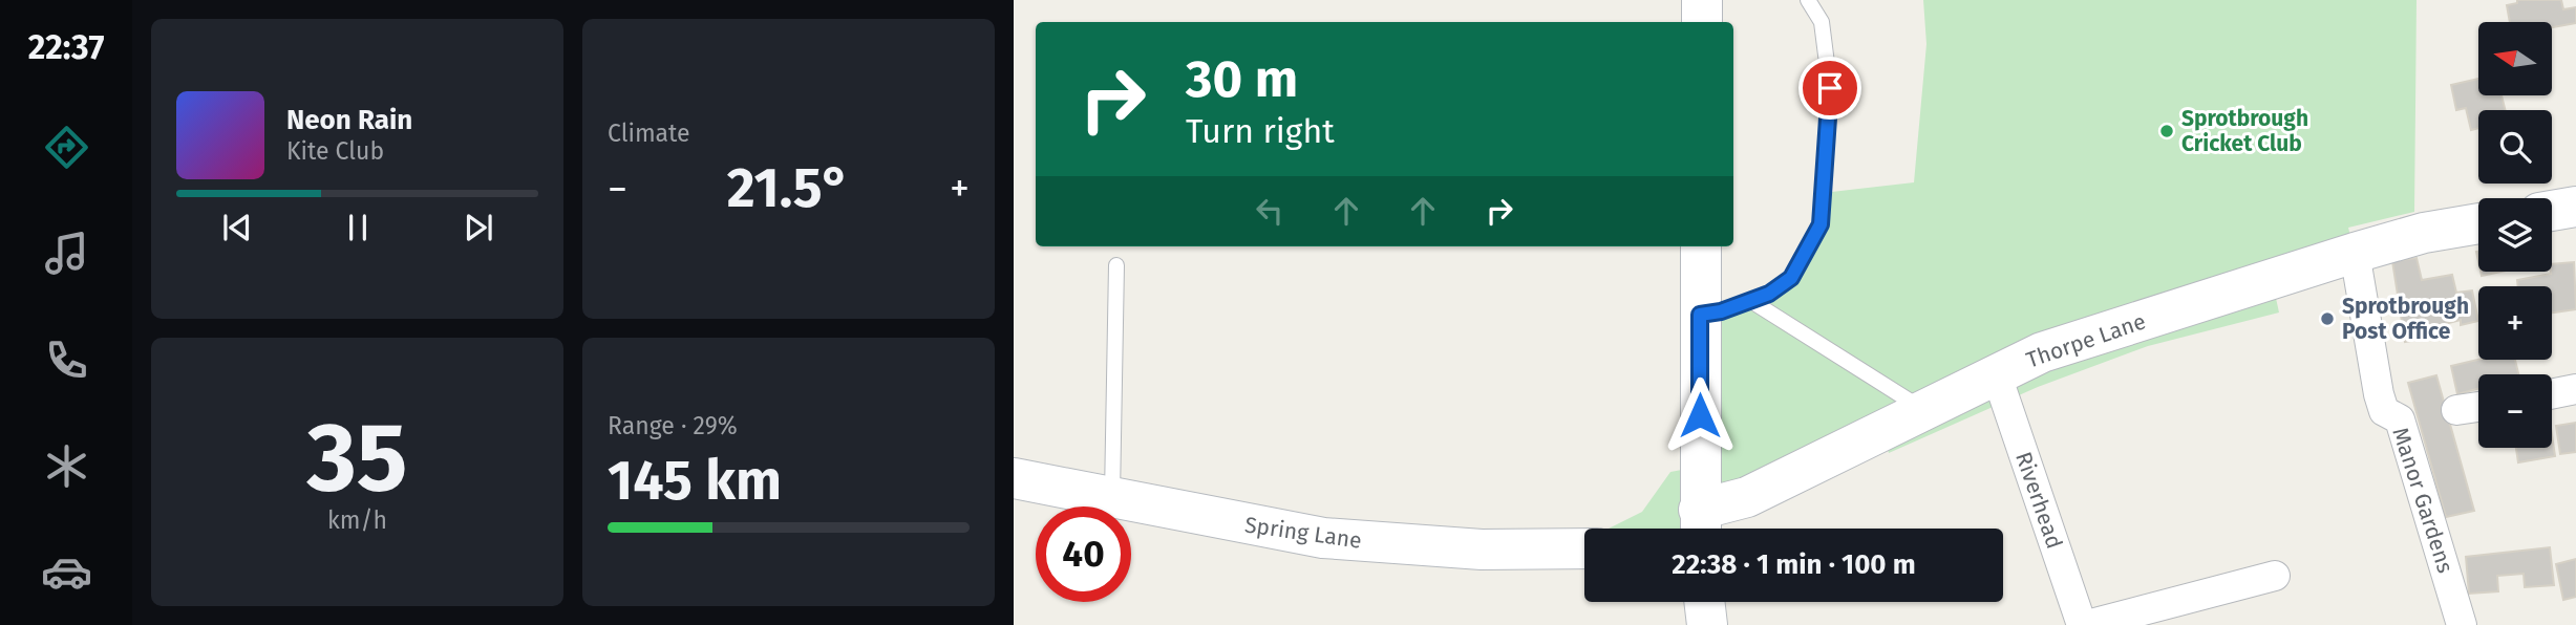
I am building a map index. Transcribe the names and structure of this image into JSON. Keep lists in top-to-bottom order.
{
  "streets": {
    "street": [
      "Thorpe Lane",
      "Riverhead",
      "Manor Gardens",
      "Spring Lane"
    ]
  },
  "crossings": [
    ["Thorpe Lane", "Riverhead"],
    ["Thorpe Lane", "Manor Gardens"]
  ],
  "places": ["Sprotbrough Cricket Club", "Sprotbrough Post Office"],
  "north": "left",
  "page": {
    "tabs": "22:37",
    "tile": [
      "Climate",
      ["35", "km/h"],
      ["Range · 29%", "145 km"]
    ],
    "map_buttons": ["+", "−"],
    "turn": ["30 m", "Turn right"],
    "song": ["Neon Rain", "Kite Club"],
    "heat": ["−", "21.5°", "+"],
    "limit": "40",
    "trip": "22:38 · 1 min · 100 m"
  }
}
